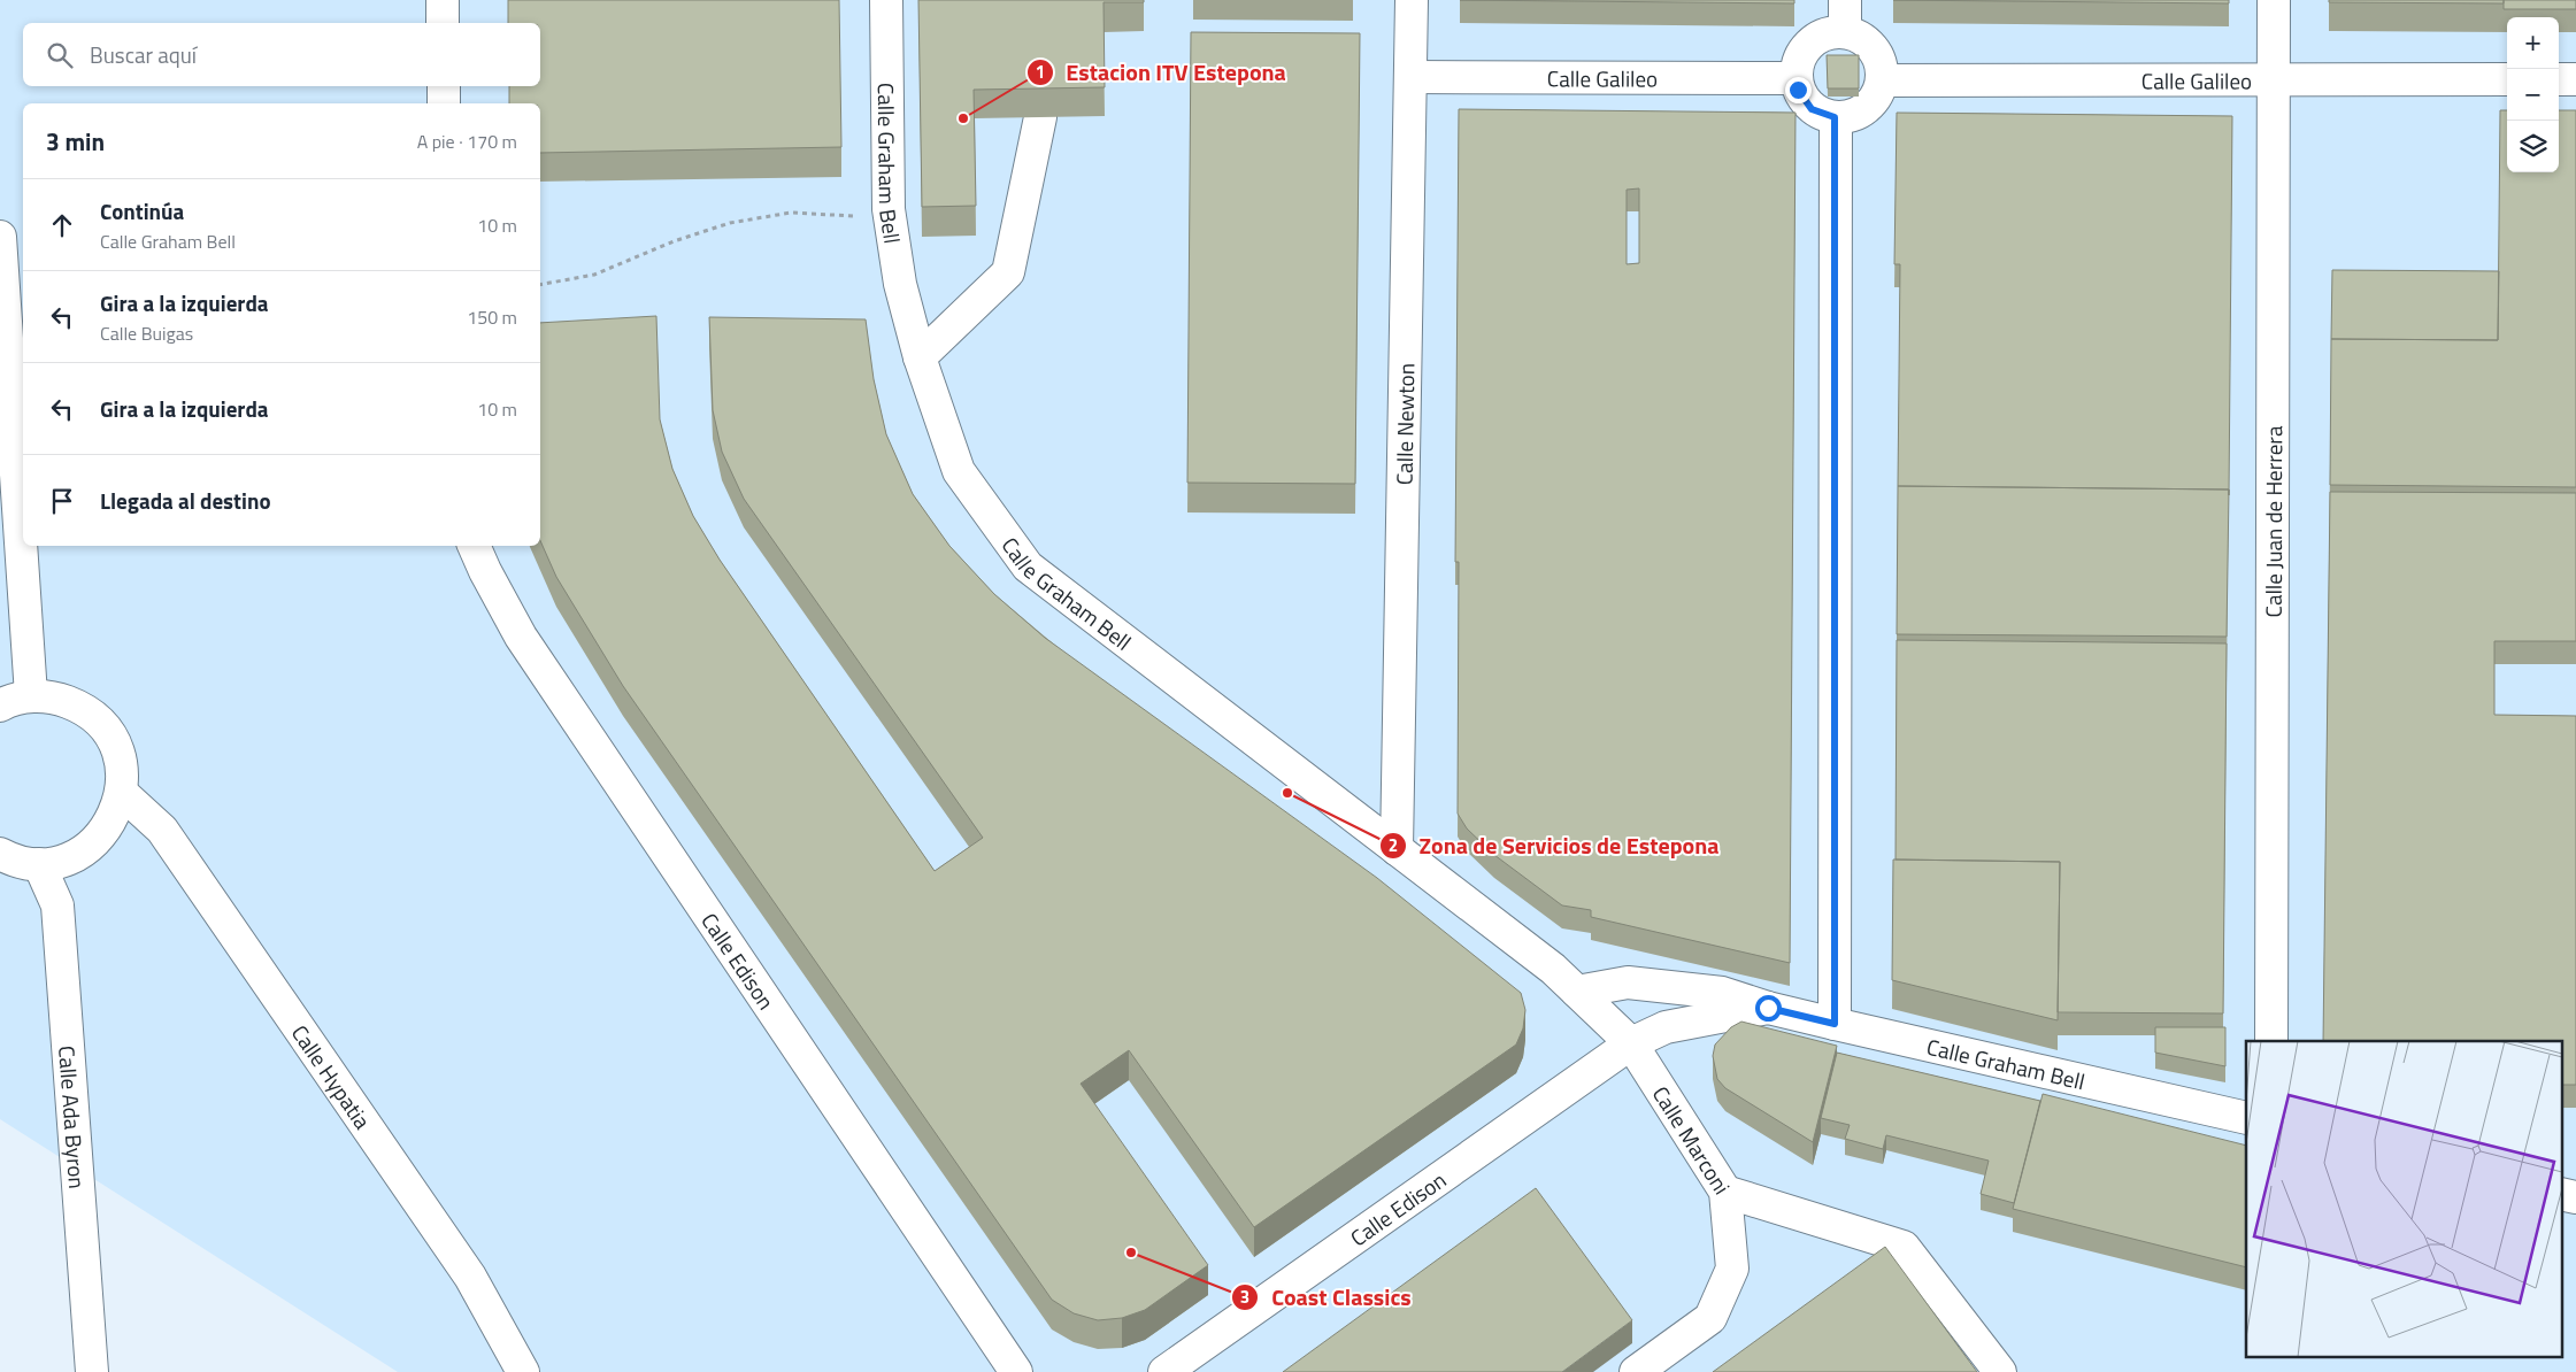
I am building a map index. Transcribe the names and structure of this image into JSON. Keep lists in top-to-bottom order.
{
  "streets": {
    "street": [
      "Calle Galileo",
      "Calle Graham Bell",
      "Calle Newton",
      "Calle Juan de Herrera",
      "Calle Edison",
      "Calle Hypatia",
      "Calle Ada Byron",
      "Calle Marconi"
    ]
  },
  "crossings": [
    ["Calle Galileo", "Calle Newton"],
    ["Calle Galileo", "Calle Juan de Herrera"],
    ["Calle Graham Bell", "Calle Newton"],
    ["Calle Graham Bell", "Calle Edison"],
    ["Calle Graham Bell", "Calle Marconi"],
    ["Calle Edison", "Calle Marconi"]
  ],
  "places": ["Estacion ITV Estepona", "Zona de Servicios de Estepona", "Coast Classics"],
  "page": {
    "map_buttons": ["+", "−"],
    "search": "Buscar aquí",
    "heading": ["3 min", "A pie · 170 m"],
    "list": [
      ["Continúa", "Calle Graham Bell", "10 m"],
      ["Gira a la izquierda", "Calle Buigas", "150 m"],
      ["Gira a la izquierda", "10 m"],
      "Llegada al destino"
    ]
  }
}
